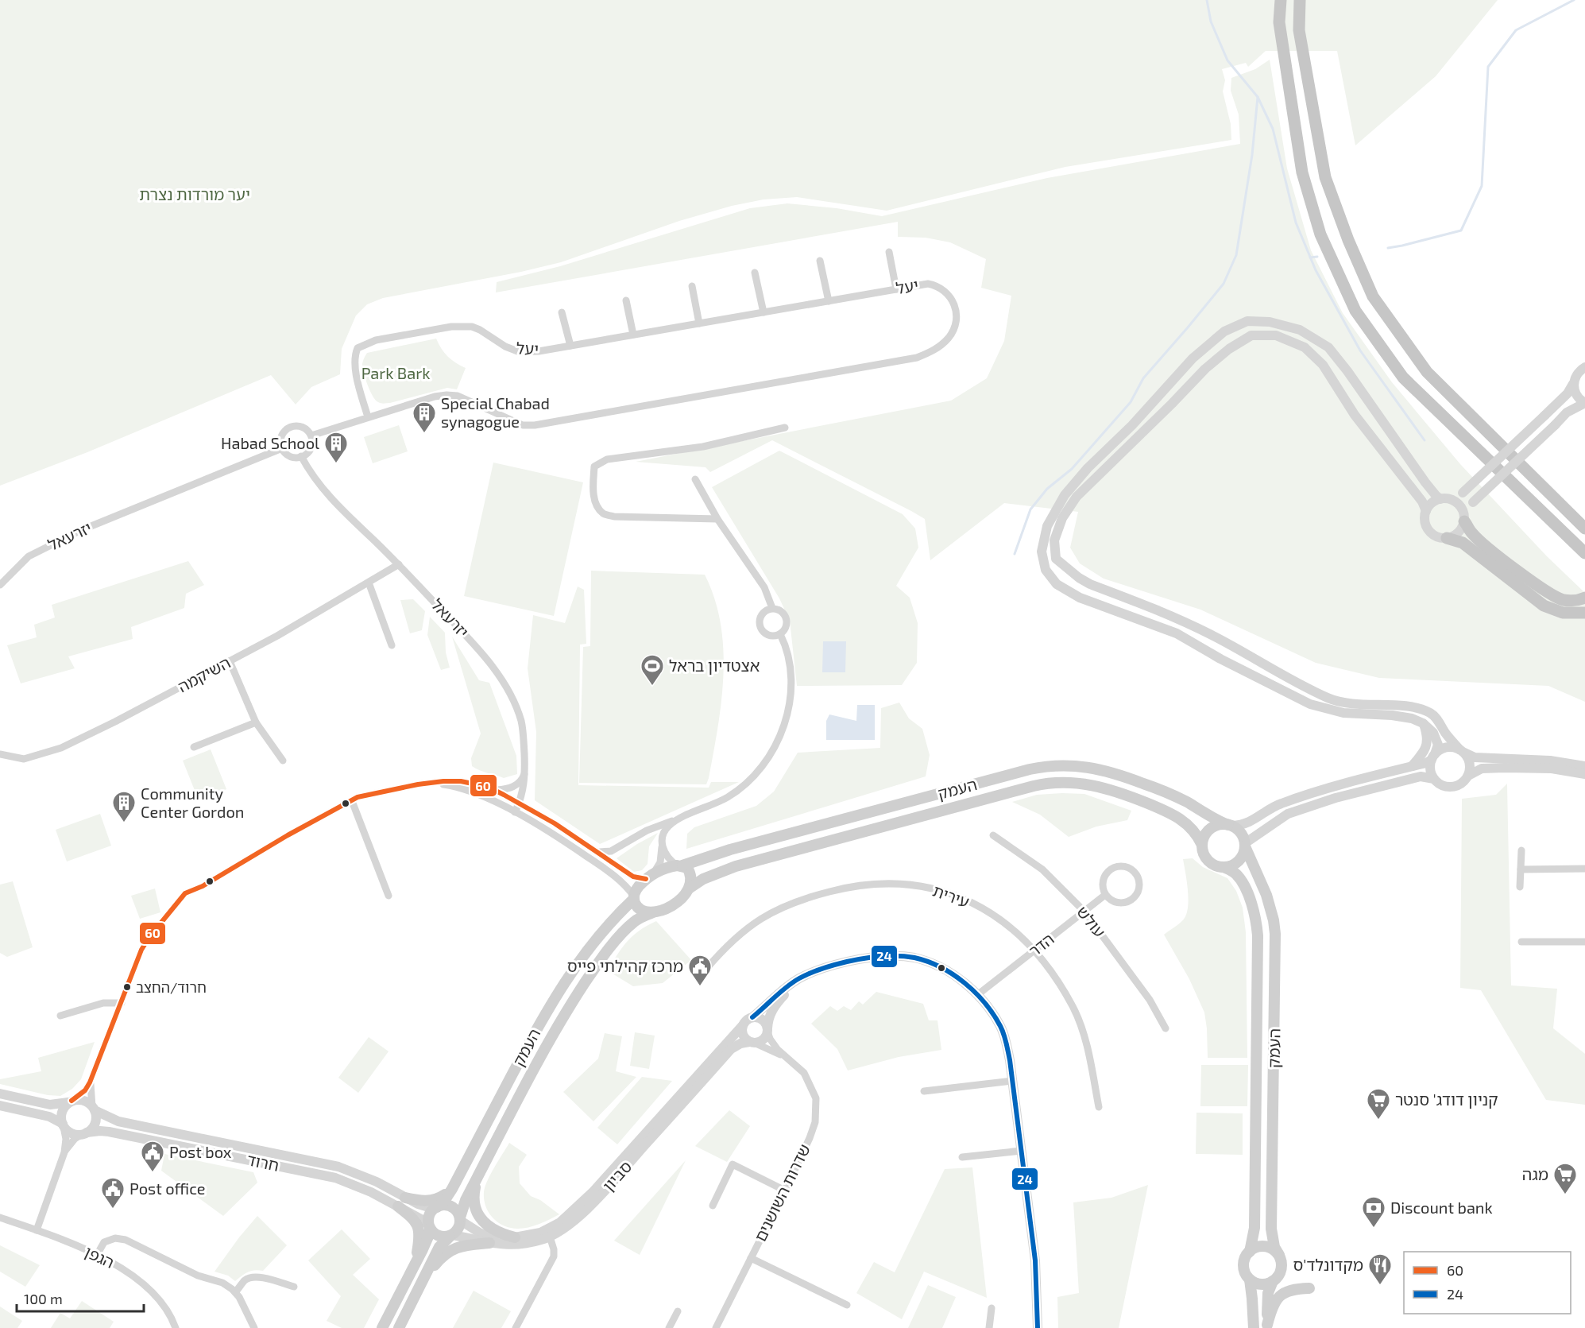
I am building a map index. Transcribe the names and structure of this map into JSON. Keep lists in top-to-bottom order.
{
  "streets": {
    "main road": ["העמק"],
    "street": [
      "יעל",
      "יזרעאל",
      "השיקמה",
      "עירית",
      "עולש",
      "הדר",
      "חרוד",
      "סביון",
      "שדרות השושנים",
      "הגפן"
    ]
  },
  "crossings": [
    ["יזרעאל", "השיקמה"],
    ["העמק", "חרוד"],
    ["העמק", "סביון"],
    ["עירית", "הדר"],
    ["עולש", "הדר"],
    ["חרוד", "סביון"],
    ["סביון", "שדרות השושנים"]
  ],
  "parks": ["יער מורדות נצרת", "Park Bark"],
  "places": {
    "building": ["Special Chabad synagogue", "Habad School", "Community Center Gordon"],
    "sports": ["אצטדיון בראל"],
    "public building": ["מרכז קהילתי פייס", "Post box", "Post office"],
    "other": ["חרוד/החצב"],
    "supermarket": ["קניון דודג' סנטר", "מגה"],
    "bank": ["Discount bank"],
    "restaurant": ["מקדונלד'ס"]
  },
  "lines": ["transit line 60", "transit line 24"],
  "legend": ["60", "24"],
  "scale_bar": "100 m"
}
